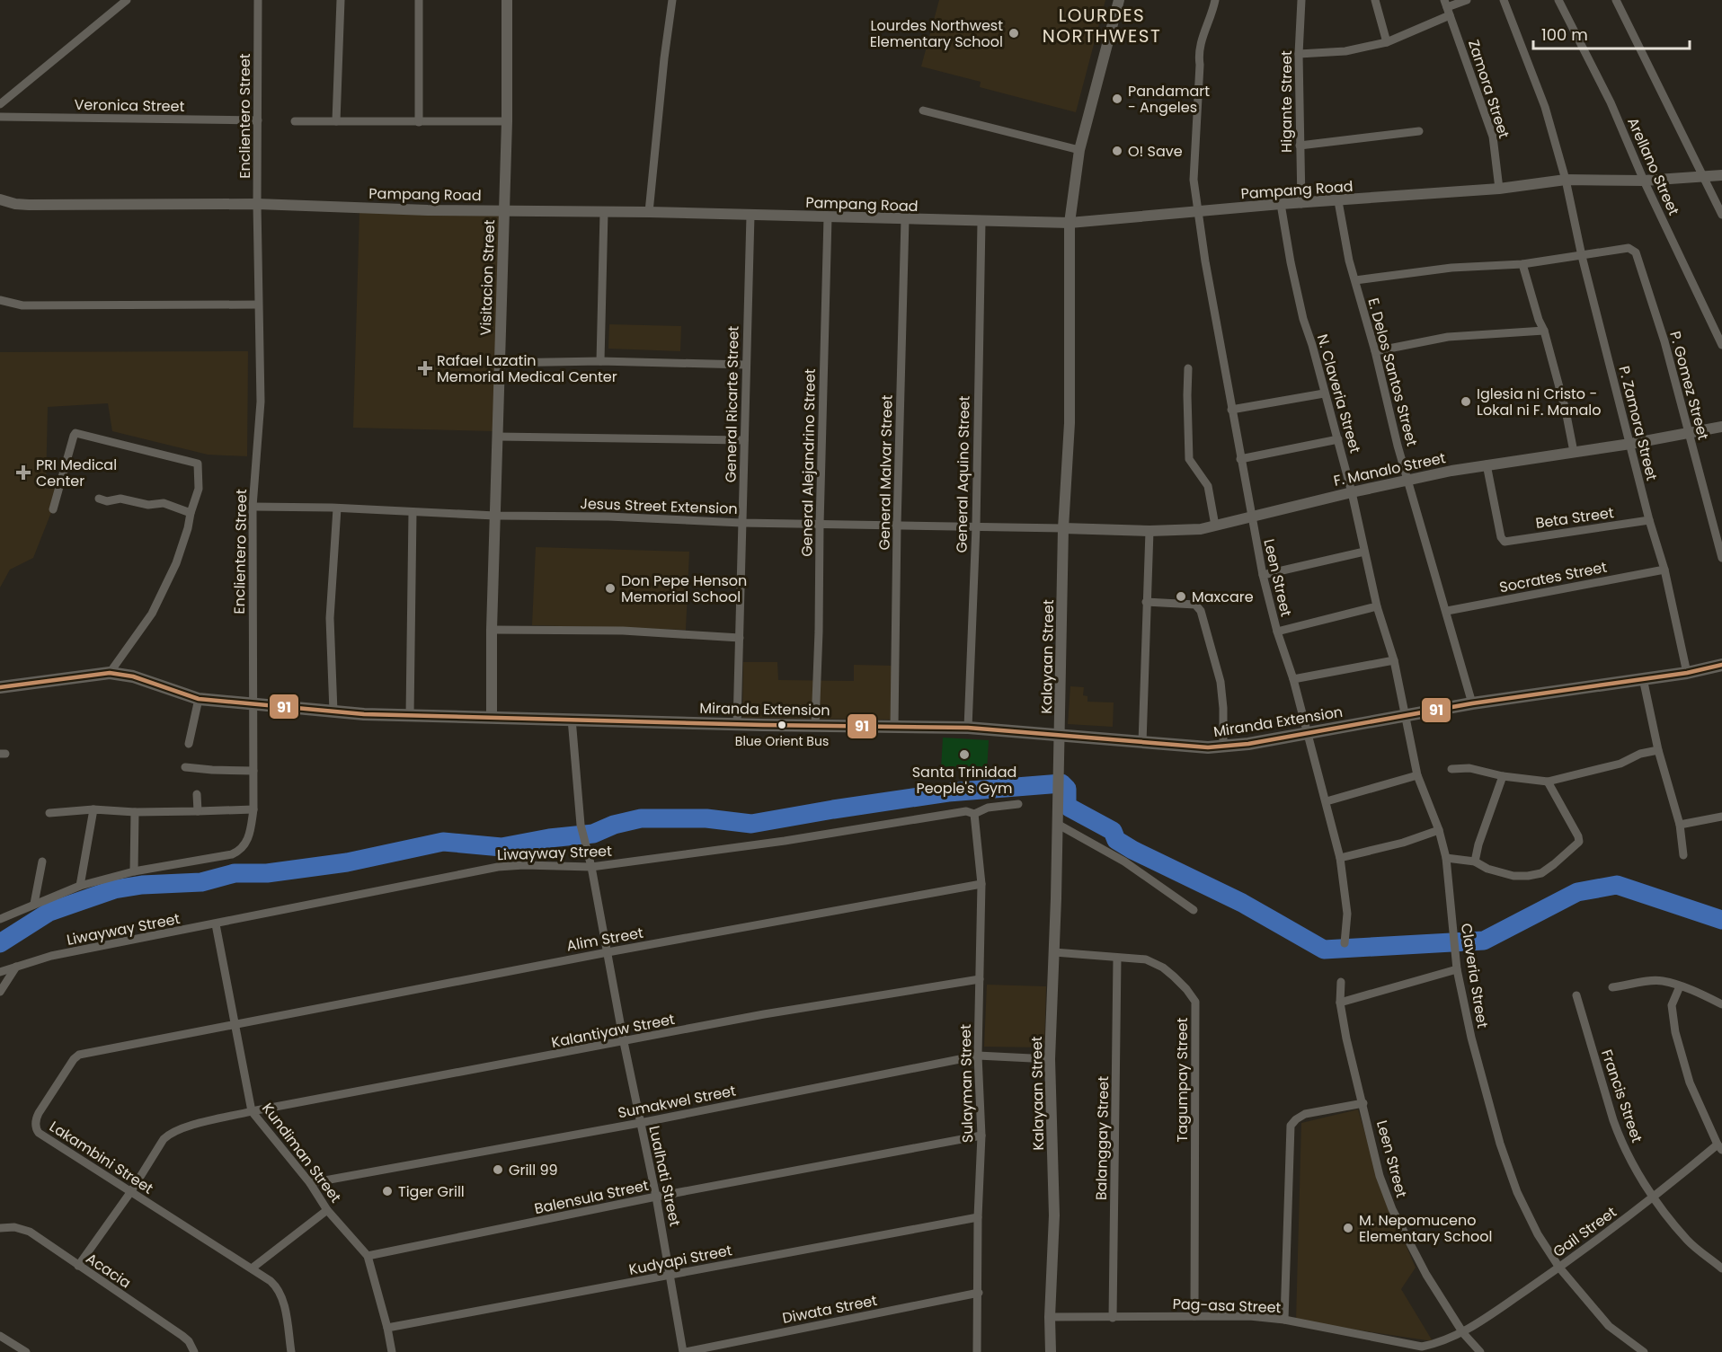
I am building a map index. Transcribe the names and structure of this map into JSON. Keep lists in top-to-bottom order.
{
  "streets": {
    "main road": ["Miranda Extension"],
    "street": [
      "Zamora Street",
      "Higante Street",
      "Veronica Street",
      "Enclientero Street",
      "Arellano Street",
      "Pampang Road",
      "Visitacion Street",
      "E. Delos Santos Street",
      "P. Gomez Street",
      "N. Claveria Street",
      "General Ricarte Street",
      "P. Zamora Street",
      "General Alejandrino Street",
      "F. Manalo Street",
      "General Malvar Street",
      "General Aquino Street",
      "Jesus Street Extension",
      "Beta Street",
      "Socrates Street",
      "Leen Street",
      "Kalayaan Street",
      "Liwayway Street",
      "Alim Street",
      "Claveria Street",
      "Kalantiyaw Street",
      "Tagumpay Street",
      "Sulayman Street",
      "Francis Street",
      "Sumakwel Street",
      "Balanggay Street",
      "Kundiman Street",
      "Lakambini Street",
      "Lualhati Street",
      "Balensula Street",
      "Gail Street",
      "Kudyapi Street",
      "Acacia",
      "Pag-asa Street",
      "Diwata Street"
    ]
  },
  "crossings": [
    ["Zamora Street", "Pampang Road"],
    ["Higante Street", "Pampang Road"],
    ["Veronica Street", "Enclientero Street"],
    ["Enclientero Street", "Pampang Road"],
    ["Enclientero Street", "Jesus Street Extension"],
    ["Enclientero Street", "Miranda Extension"],
    ["Arellano Street", "Pampang Road"],
    ["Pampang Road", "Visitacion Street"],
    ["Pampang Road", "E. Delos Santos Street"],
    ["Pampang Road", "N. Claveria Street"],
    ["Pampang Road", "General Ricarte Street"],
    ["Pampang Road", "P. Zamora Street"],
    ["Pampang Road", "General Alejandrino Street"],
    ["Pampang Road", "General Malvar Street"],
    ["Pampang Road", "General Aquino Street"],
    ["Pampang Road", "Leen Street"],
    ["Pampang Road", "Kalayaan Street"],
    ["Visitacion Street", "Jesus Street Extension"],
    ["Visitacion Street", "Miranda Extension"],
    ["E. Delos Santos Street", "F. Manalo Street"],
    ["E. Delos Santos Street", "Socrates Street"],
    ["E. Delos Santos Street", "Miranda Extension"],
    ["P. Gomez Street", "P. Zamora Street"],
    ["P. Gomez Street", "F. Manalo Street"],
    ["N. Claveria Street", "F. Manalo Street"],
    ["N. Claveria Street", "Miranda Extension"],
    ["N. Claveria Street", "Claveria Street"],
    ["General Ricarte Street", "Jesus Street Extension"],
    ["General Ricarte Street", "Miranda Extension"],
    ["P. Zamora Street", "F. Manalo Street"],
    ["P. Zamora Street", "Beta Street"],
    ["P. Zamora Street", "Socrates Street"],
    ["P. Zamora Street", "Miranda Extension"],
    ["General Alejandrino Street", "Jesus Street Extension"],
    ["General Alejandrino Street", "Miranda Extension"],
    ["F. Manalo Street", "Jesus Street Extension"],
    ["F. Manalo Street", "Beta Street"],
    ["F. Manalo Street", "Leen Street"],
    ["F. Manalo Street", "Kalayaan Street"],
    ["General Malvar Street", "Jesus Street Extension"],
    ["General Malvar Street", "Miranda Extension"],
    ["General Aquino Street", "Jesus Street Extension"],
    ["General Aquino Street", "Miranda Extension"],
    ["Jesus Street Extension", "Kalayaan Street"],
    ["Leen Street", "Miranda Extension"],
    ["Leen Street", "Gail Street"],
    ["Leen Street", "Pag-asa Street"],
    ["Kalayaan Street", "Miranda Extension"],
    ["Kalayaan Street", "Tagumpay Street"],
    ["Kalayaan Street", "Sumakwel Street"],
    ["Kalayaan Street", "Pag-asa Street"],
    ["Miranda Extension", "Claveria Street"],
    ["Miranda Extension", "Lualhati Street"],
    ["Liwayway Street", "Sulayman Street"],
    ["Liwayway Street", "Kundiman Street"],
    ["Liwayway Street", "Lualhati Street"],
    ["Alim Street", "Sulayman Street"],
    ["Alim Street", "Kundiman Street"],
    ["Alim Street", "Lakambini Street"],
    ["Alim Street", "Lualhati Street"],
    ["Claveria Street", "Gail Street"],
    ["Kalantiyaw Street", "Sulayman Street"],
    ["Kalantiyaw Street", "Kundiman Street"],
    ["Kalantiyaw Street", "Lakambini Street"],
    ["Kalantiyaw Street", "Lualhati Street"],
    ["Kalantiyaw Street", "Acacia"],
    ["Tagumpay Street", "Balanggay Street"],
    ["Tagumpay Street", "Pag-asa Street"],
    ["Sulayman Street", "Sumakwel Street"],
    ["Sulayman Street", "Balensula Street"],
    ["Sulayman Street", "Kudyapi Street"],
    ["Sulayman Street", "Diwata Street"],
    ["Francis Street", "Gail Street"],
    ["Sumakwel Street", "Kundiman Street"],
    ["Sumakwel Street", "Lualhati Street"],
    ["Balanggay Street", "Pag-asa Street"],
    ["Kundiman Street", "Lakambini Street"],
    ["Kundiman Street", "Balensula Street"],
    ["Kundiman Street", "Kudyapi Street"],
    ["Lualhati Street", "Balensula Street"],
    ["Lualhati Street", "Kudyapi Street"],
    ["Lualhati Street", "Diwata Street"],
    ["Gail Street", "Pag-asa Street"]
  ],
  "districts": ["LOURDES NORTHWEST"],
  "places": {
    "other": [
      "Lourdes Northwest Elementary School",
      "Pandamart - Angeles",
      "O! Save",
      "Iglesia ni Cristo - Lokal ni F. Manalo",
      "Don Pepe Henson Memorial School",
      "Maxcare",
      "Blue Orient Bus",
      "Santa Trinidad People's Gym",
      "Grill 99",
      "Tiger Grill",
      "M. Nepomuceno Elementary School"
    ],
    "health": ["Rafael Lazatin Memorial Medical Center", "PRI Medical Center"]
  },
  "lines": ["transit line 91"],
  "scale_bar": "100 m"
}
